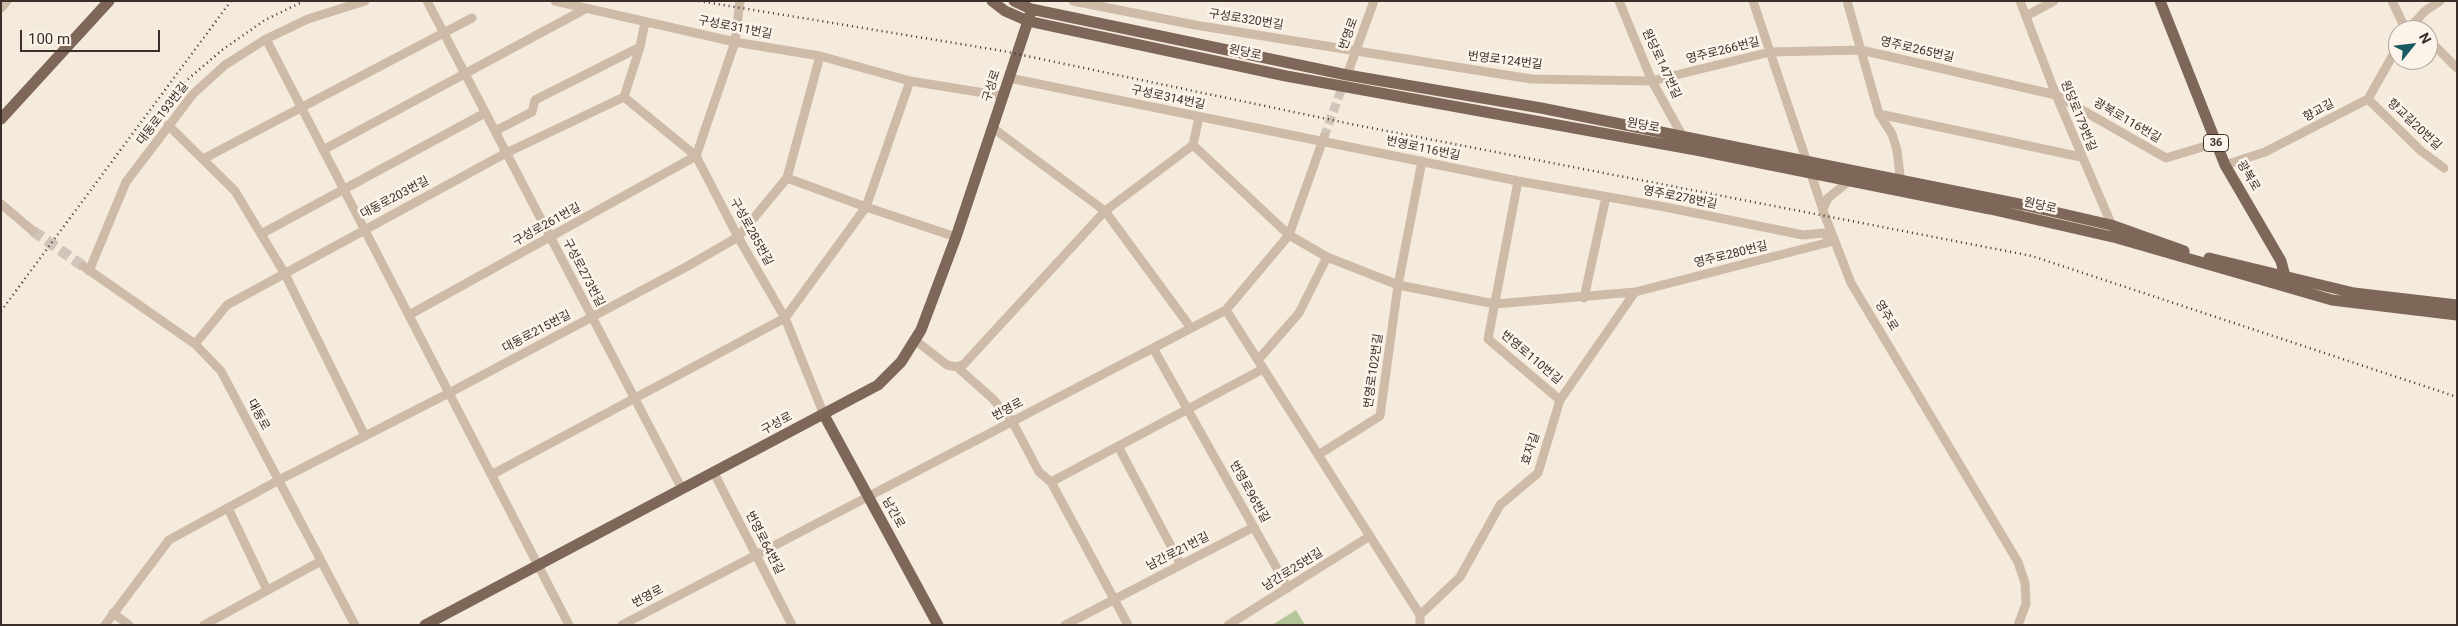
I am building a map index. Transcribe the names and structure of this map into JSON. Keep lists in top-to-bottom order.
{
  "streets": {
    "main road": [
      "원당로",
      "구성로",
      "36",
      "광복로",
      "남간로"
    ],
    "street": [
      "구성로320번길",
      "구성로311번길",
      "번영로",
      "영주로265번길",
      "영주로266번길",
      "번영로124번길",
      "원당로147번길",
      "구성로314번길",
      "향교길",
      "대동로193번길",
      "원당로179번길",
      "광복로116번길",
      "향교길20번길",
      "번영로116번길",
      "대동로203번길",
      "영주로278번길",
      "구성로261번길",
      "구성로285번길",
      "영주로280번길",
      "구성로273번길",
      "영주로",
      "대동로215번길",
      "번영로110번길",
      "번영로102번길",
      "대동로",
      "효자길",
      "번영로96번길",
      "번영로64번길",
      "남간로21번길",
      "남간로25번길"
    ]
  },
  "crossings": [
    ["구성로320번길", "번영로"],
    ["구성로320번길", "번영로124번길"],
    ["구성로311번길", "구성로"],
    ["구성로311번길", "대동로215번길"],
    ["번영로", "원당로"],
    ["번영로", "번영로124번길"],
    ["번영로", "구성로314번길"],
    ["번영로", "번영로116번길"],
    ["번영로", "번영로96번길"],
    ["번영로", "남간로"],
    ["번영로", "번영로64번길"],
    ["영주로265번길", "영주로266번길"],
    ["영주로265번길", "원당로179번길"],
    ["영주로265번길", "광복로116번길"],
    ["영주로265번길", "영주로"],
    ["영주로266번길", "번영로124번길"],
    ["영주로266번길", "원당로147번길"],
    ["영주로266번길", "영주로"],
    ["원당로", "원당로147번길"],
    ["원당로", "구성로"],
    ["원당로", "원당로179번길"],
    ["원당로", "광복로"],
    ["원당로", "영주로"],
    ["번영로124번길", "원당로147번길"],
    ["구성로", "구성로314번길"],
    ["구성로", "구성로285번길"],
    ["구성로", "구성로273번길"],
    ["구성로", "남간로"],
    ["구성로", "번영로64번길"],
    ["구성로314번길", "번영로116번길"],
    ["향교길", "향교길20번길"],
    ["향교길", "광복로"],
    ["대동로193번길", "대동로"],
    ["원당로179번길", "광복로116번길"],
    ["광복로116번길", "광복로"],
    ["번영로116번길", "영주로278번길"],
    ["번영로116번길", "번영로110번길"],
    ["대동로203번길", "구성로285번길"],
    ["대동로203번길", "구성로273번길"],
    ["대동로203번길", "대동로"],
    ["영주로278번길", "영주로280번길"],
    ["영주로278번길", "영주로"],
    ["영주로278번길", "번영로110번길"],
    ["구성로261번길", "구성로285번길"],
    ["구성로261번길", "구성로273번길"],
    ["구성로285번길", "대동로215번길"],
    ["구성로285번길", "남간로"],
    ["영주로280번길", "영주로"],
    ["영주로280번길", "효자길"],
    ["구성로273번길", "대동로215번길"],
    ["대동로215번길", "대동로"],
    ["번영로110번길", "효자길"],
    ["번영로96번길", "남간로21번길"],
    ["번영로96번길", "남간로25번길"]
  ],
  "scale_bar": "100 m",
  "north": "top right"
}
